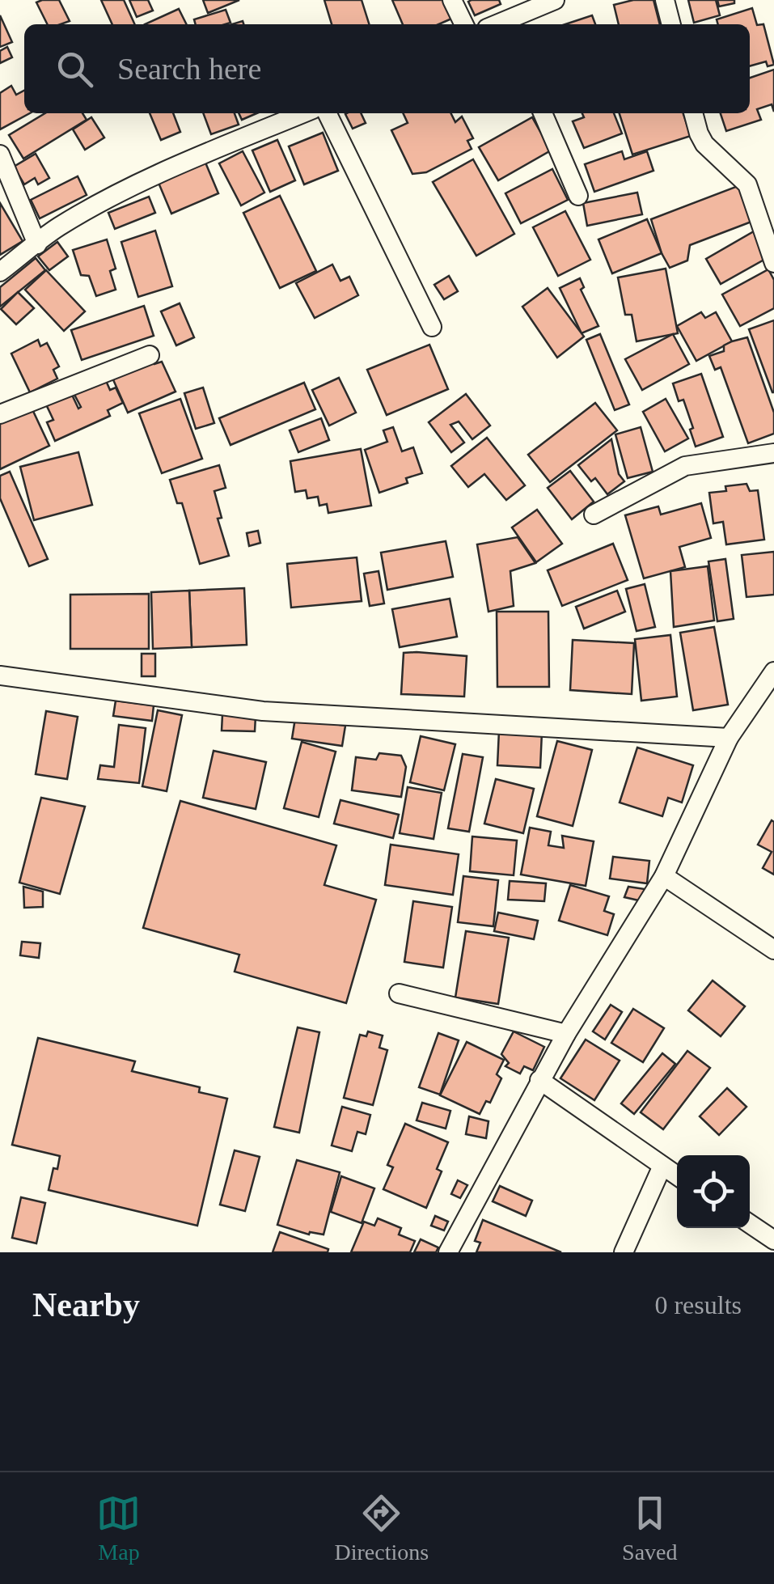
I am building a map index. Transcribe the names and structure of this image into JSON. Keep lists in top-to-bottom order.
{
  "page": {
    "search": "Search here",
    "heading": ["Nearby", "0 results"],
    "nav": ["Map", "Directions", "Saved"]
  }
}
